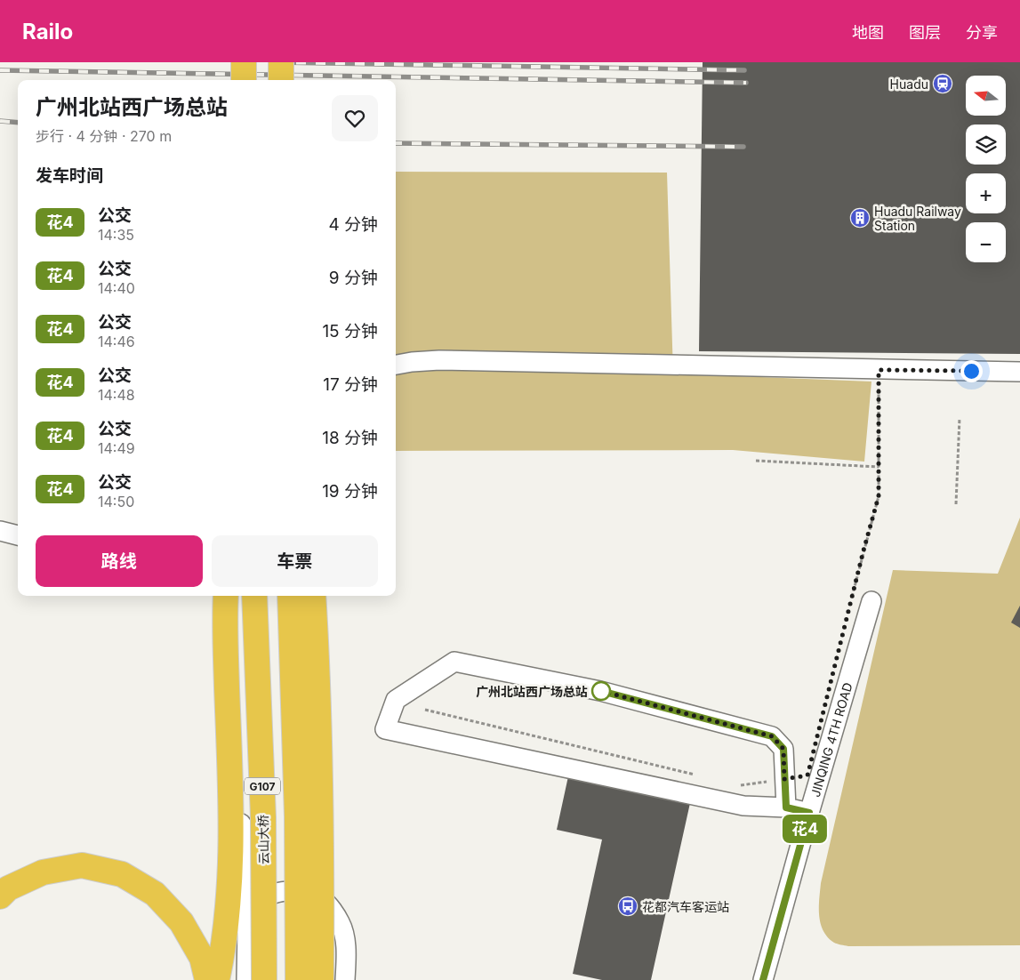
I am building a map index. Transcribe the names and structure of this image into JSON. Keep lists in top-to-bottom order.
{
  "streets": {
    "highway": ["G107", "云山大桥"],
    "street": ["JINQING 4TH ROAD"]
  },
  "places": {
    "station": ["Huadu"],
    "building": ["Huadu Railway Station"],
    "other": ["广州北站西广场总站"],
    "bus stop": ["花都汽车客运站"]
  },
  "lines": ["bus line 花4"],
  "north": "left",
  "page": {
    "header": "Railo",
    "nav": ["地图", "图层", "分享"],
    "on_map": "花4",
    "map_buttons": ["+", "−"],
    "heading": [
      ["广州北站西广场总站", "步行 · 4 分钟 · 270 m"],
      "发车时间"
    ],
    "list": [
      {
        "mark": "花4",
        "name": "公交",
        "note": "14:35",
        "value": "4 分钟"
      },
      {
        "mark": "花4",
        "name": "公交",
        "note": "14:40",
        "value": "9 分钟"
      },
      {
        "mark": "花4",
        "name": "公交",
        "note": "14:46",
        "value": "15 分钟"
      },
      {
        "mark": "花4",
        "name": "公交",
        "note": "14:48",
        "value": "17 分钟"
      },
      {
        "mark": "花4",
        "name": "公交",
        "note": "14:49",
        "value": "18 分钟"
      },
      {
        "mark": "花4",
        "name": "公交",
        "note": "14:50",
        "value": "19 分钟"
      }
    ],
    "buttons": ["路线", "车票"]
  }
}
